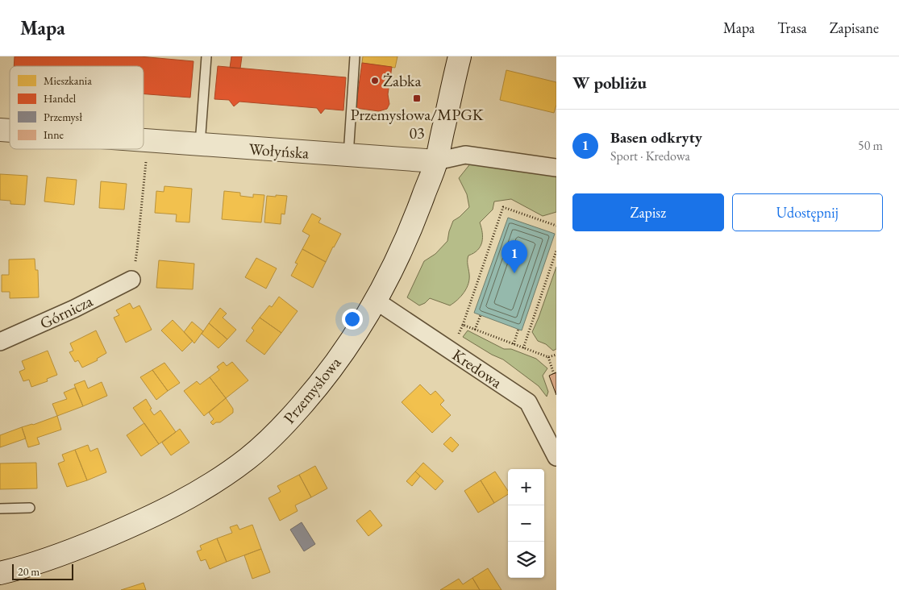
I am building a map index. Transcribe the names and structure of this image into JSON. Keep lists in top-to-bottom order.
{
  "streets": {
    "main road": ["Wołyńska", "Przemysłowa"],
    "street": ["Górnicza", "Kredowa"]
  },
  "crossings": [
    ["Wołyńska", "Przemysłowa"],
    ["Kredowa", "Przemysłowa"]
  ],
  "places": {
    "other": ["Żabka"],
    "transit": ["Przemysłowa/MPGK 03"]
  },
  "legend": [
    "Mieszkania",
    "Handel",
    "Przemysł",
    "Inne"
  ],
  "scale_bar": "20 m",
  "page": {
    "header": "Mapa",
    "nav": ["Mapa", "Trasa", "Zapisane"],
    "heading": "W pobliżu",
    "list": [
      {
        "mark": "1",
        "name": "Basen odkryty",
        "note": "Sport · Kredowa",
        "value": "50 m"
      }
    ],
    "buttons": ["Zapisz", "Udostępnij"],
    "pins": "1",
    "map_buttons": ["+", "−"],
    "scale": "20 m"
  }
}
